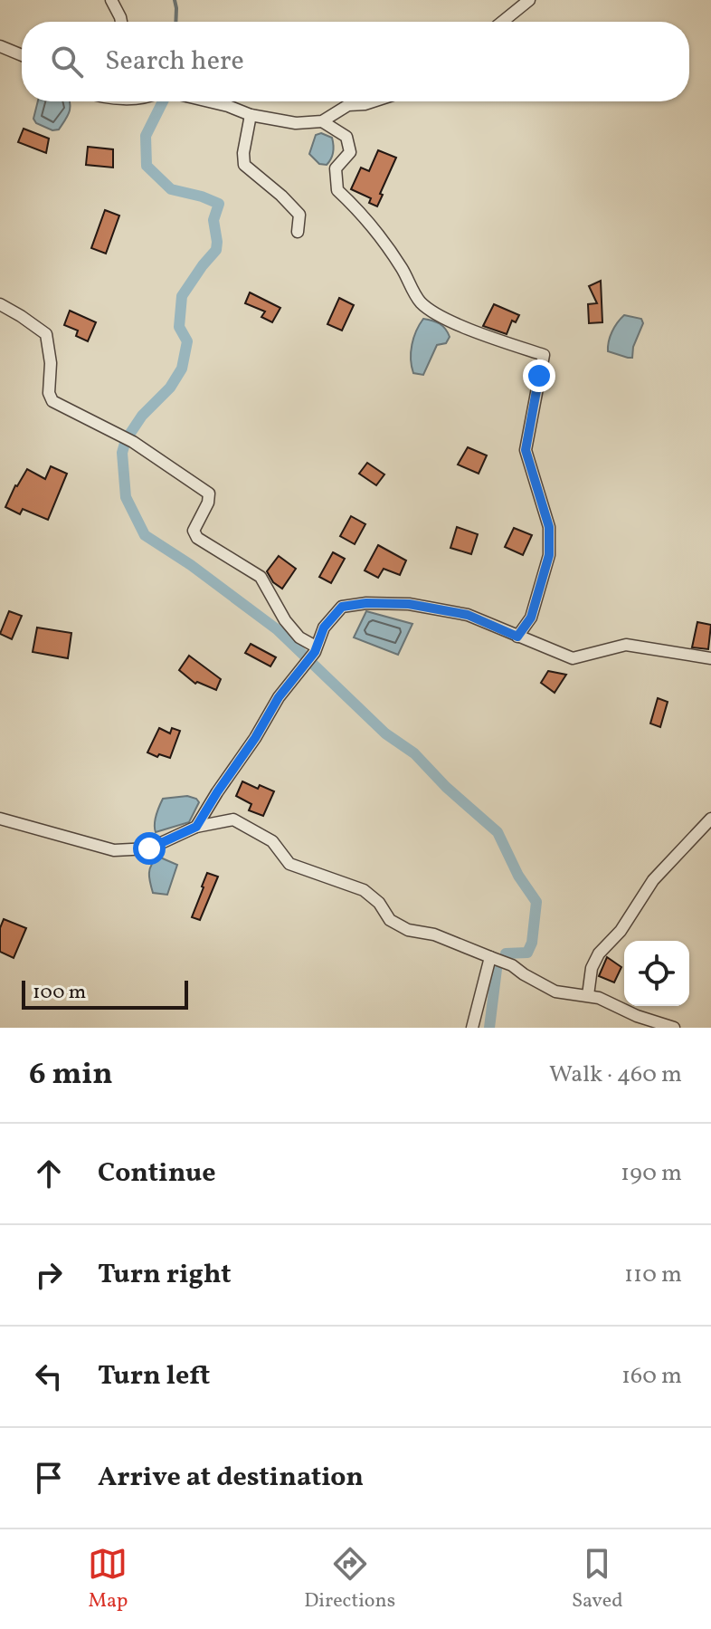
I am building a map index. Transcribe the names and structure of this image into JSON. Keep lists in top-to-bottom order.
{
  "scale_bar": "100 m",
  "page": {
    "search": "Search here",
    "scale": "100 m",
    "heading": ["6 min", "Walk · 460 m"],
    "list": [
      ["Continue", "190 m"],
      ["Turn right", "110 m"],
      ["Turn left", "160 m"],
      "Arrive at destination"
    ],
    "nav": ["Map", "Directions", "Saved"]
  }
}
